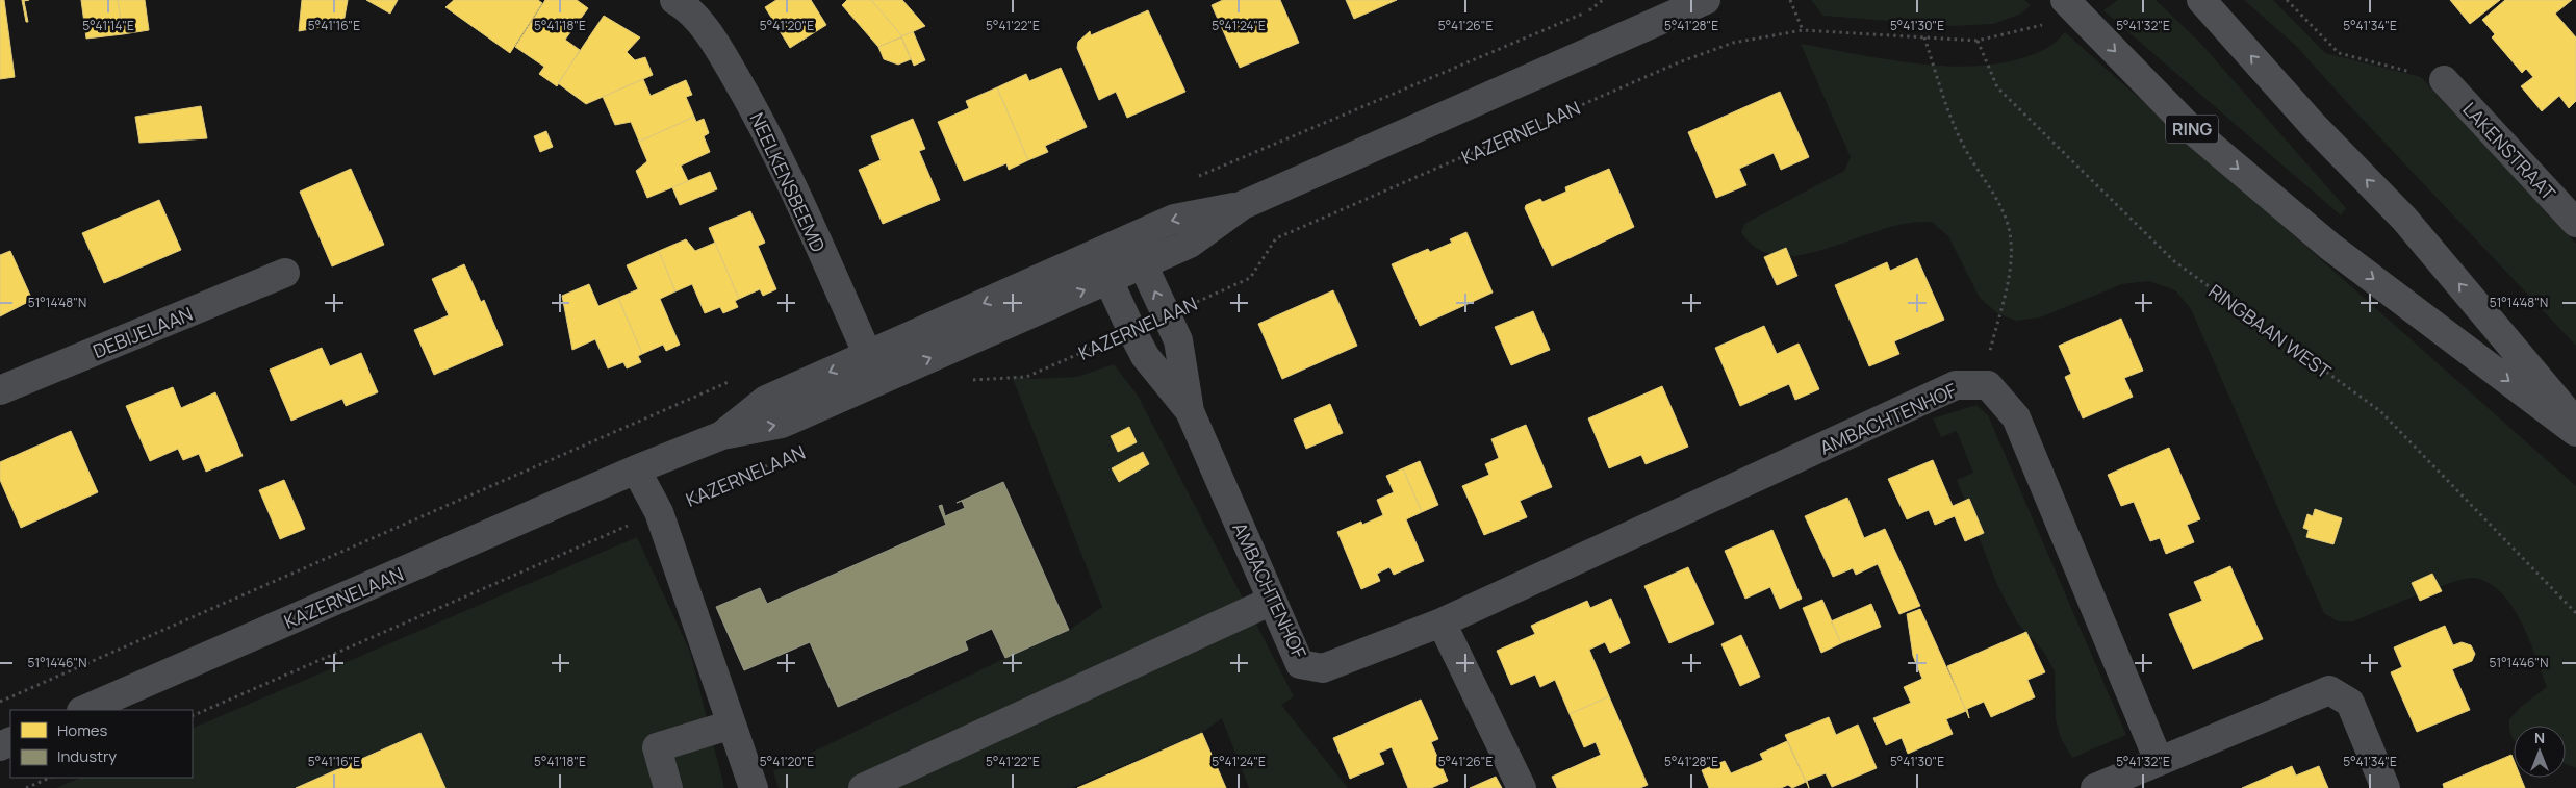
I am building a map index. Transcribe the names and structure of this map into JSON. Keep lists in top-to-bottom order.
{
  "streets": {
    "main road": ["RING"],
    "street": [
      "KAZERNELAAN",
      "LAKENSTRAAT",
      "NEELKENSBEEMD",
      "DEBIJELAAN",
      "AMBACHTENHOF"
    ],
    "path": ["RINGBAAN WEST"]
  },
  "crossings": [
    ["RING", "KAZERNELAAN"],
    ["KAZERNELAAN", "NEELKENSBEEMD"],
    ["KAZERNELAAN", "RINGBAAN WEST"],
    ["KAZERNELAAN", "AMBACHTENHOF"]
  ],
  "legend": ["Homes", "Industry"],
  "north": "top",
  "coordinates": [
    "5°41'14\"E",
    "5°41'16\"E",
    "5°41'18\"E",
    "5°41'20\"E",
    "5°41'22\"E",
    "5°41'24\"E",
    "5°41'26\"E",
    "5°41'28\"E",
    "5°41'30\"E",
    "5°41'32\"E",
    "5°41'34\"E",
    "51°14'48\"N",
    "51°14'46\"N"
  ]
}
